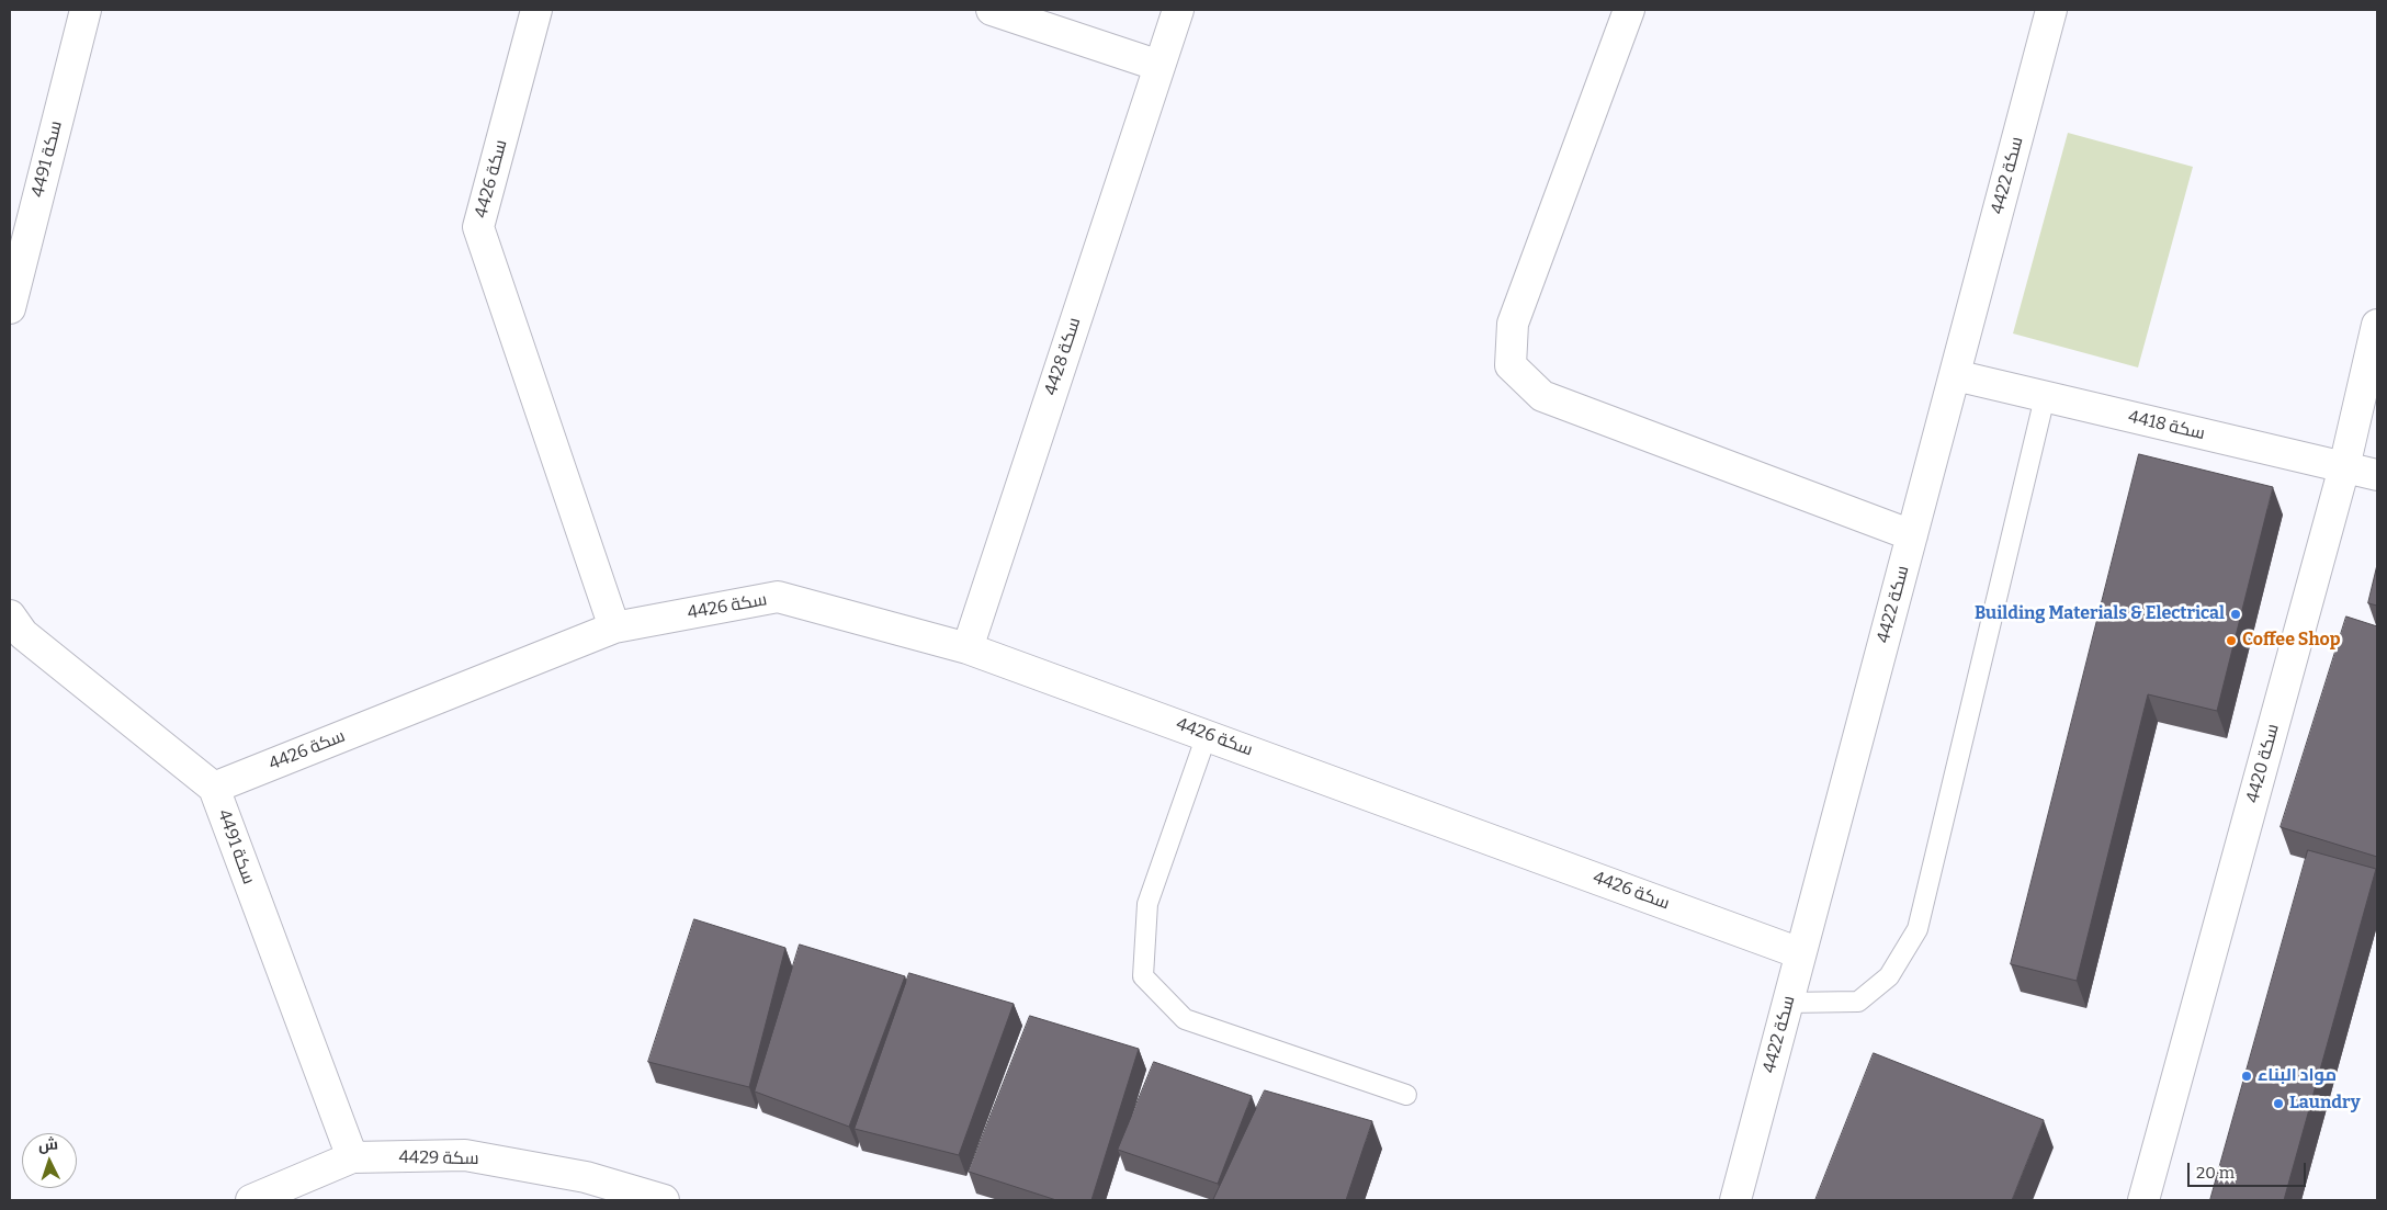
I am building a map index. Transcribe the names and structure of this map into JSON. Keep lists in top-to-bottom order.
{
  "streets": {
    "street": [
      "سكة 4491",
      "سكة 4422",
      "سكة 4426",
      "سكة 4428",
      "سكة 4418",
      "سكة 4420",
      "سكة 4429"
    ]
  },
  "crossings": [
    ["سكة 4491", "سكة 4426"],
    ["سكة 4491", "سكة 4429"],
    ["سكة 4422", "سكة 4426"],
    ["سكة 4422", "سكة 4418"],
    ["سكة 4426", "سكة 4428"],
    ["سكة 4418", "سكة 4420"]
  ],
  "places": [
    "Building Materials & Electrical",
    "Coffee Shop",
    "مواد البناء",
    "Laundry"
  ],
  "scale_bar": "20 m",
  "north": "top"
}
